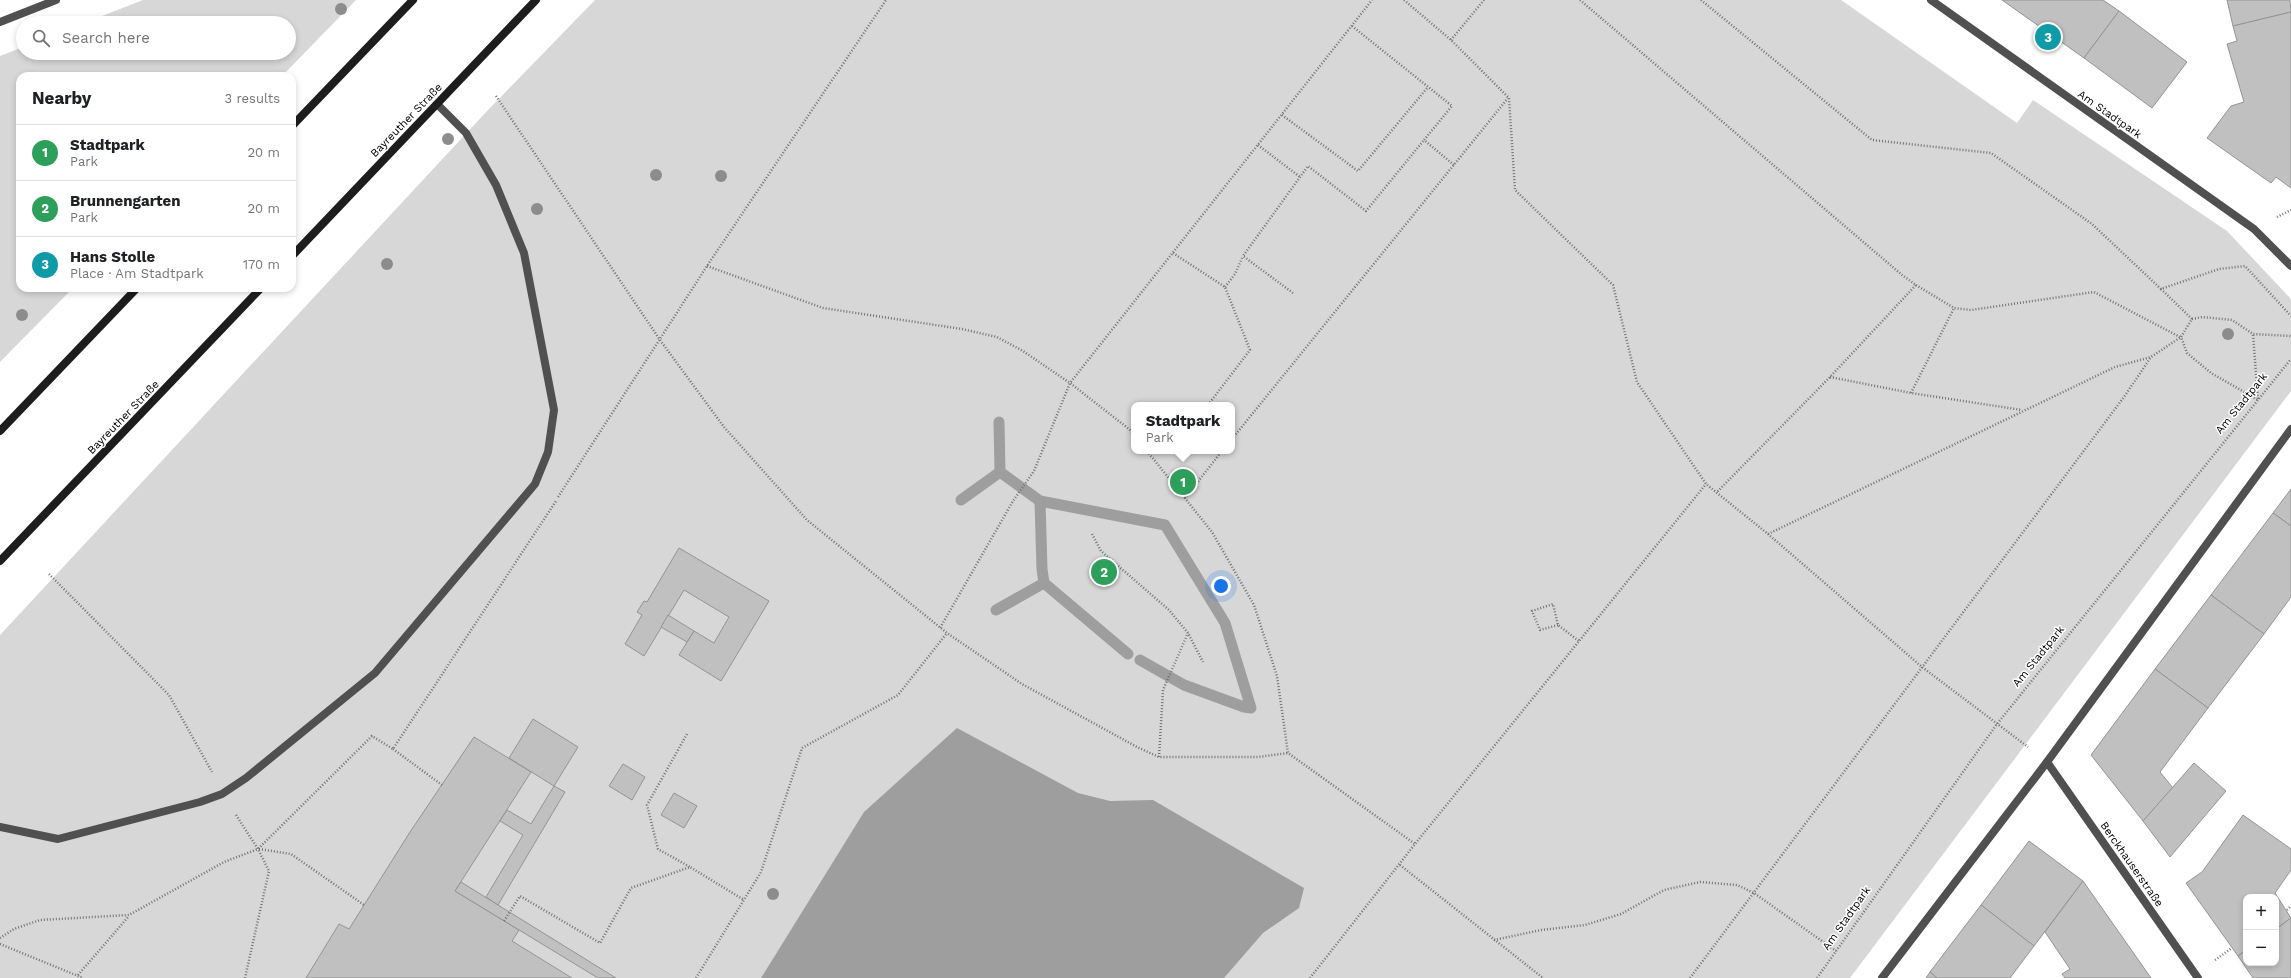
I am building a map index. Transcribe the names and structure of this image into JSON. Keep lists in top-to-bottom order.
{
  "streets": {
    "main road": ["Bayreuther Straße"],
    "street": ["Am Stadtpark", "Berckhauserstraße"]
  },
  "page": {
    "search": "Search here",
    "pins": ["3", "1", "2"],
    "heading": ["Nearby", "3 results"],
    "list": [
      {
        "mark": "1",
        "name": "Stadtpark",
        "note": "Park",
        "value": "20 m"
      },
      {
        "mark": "2",
        "name": "Brunnengarten",
        "note": "Park",
        "value": "20 m"
      },
      {
        "mark": "3",
        "name": "Hans Stolle",
        "note": "Place · Am Stadtpark",
        "value": "170 m"
      }
    ],
    "popup": ["Stadtpark", "Park"],
    "map_buttons": ["+", "−"]
  }
}
